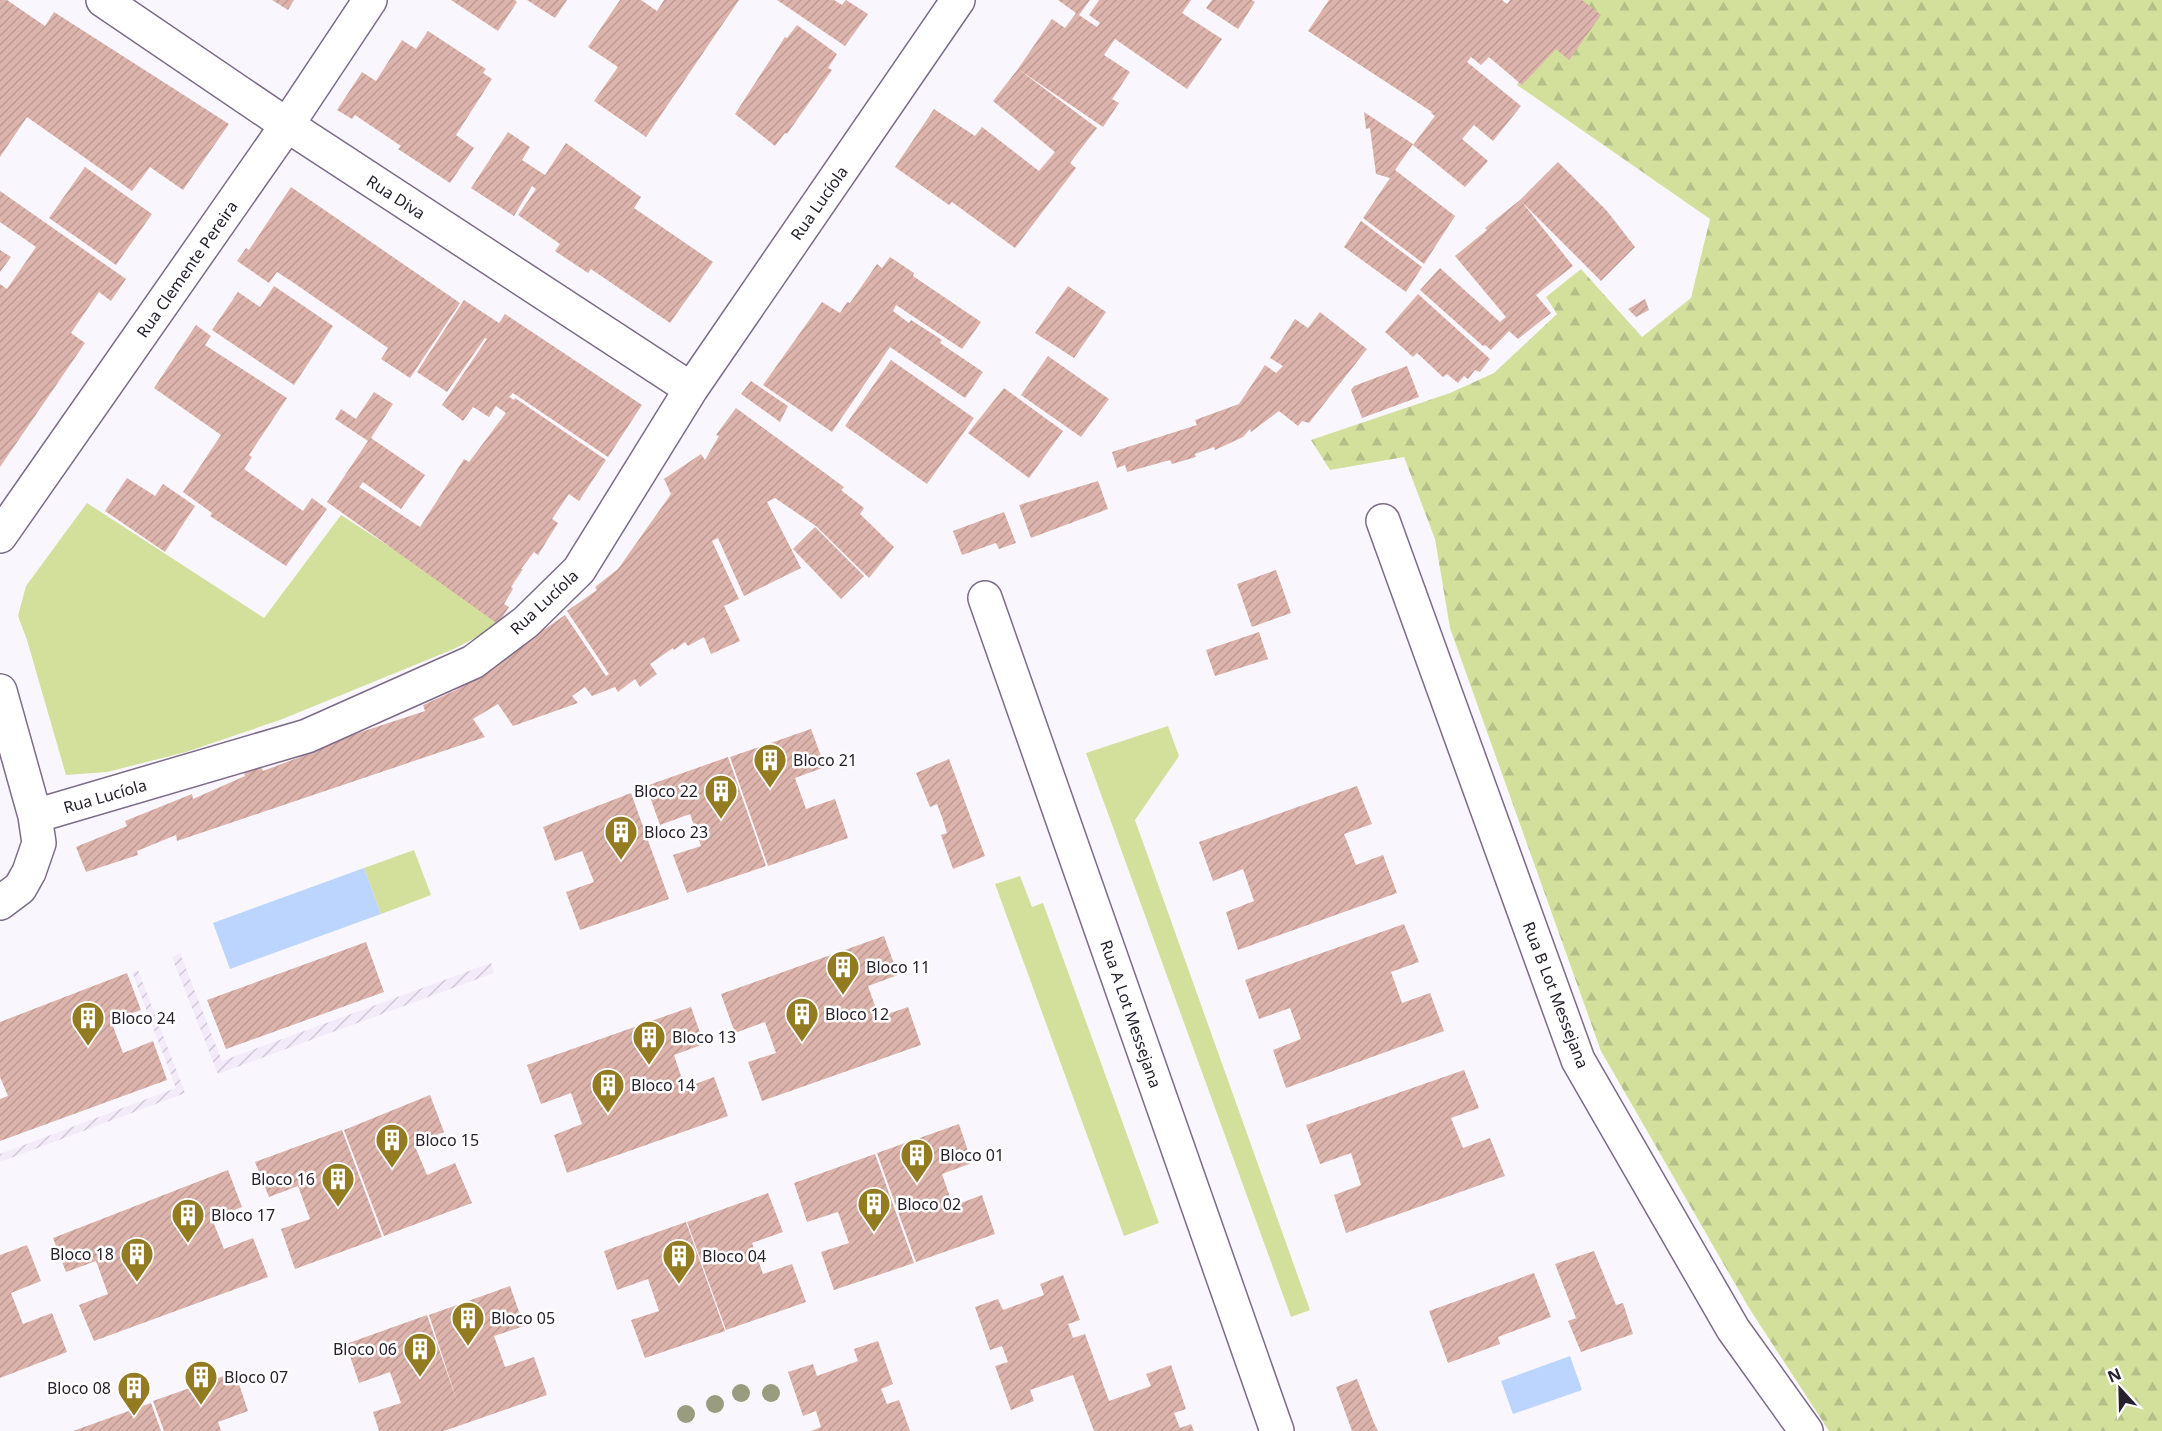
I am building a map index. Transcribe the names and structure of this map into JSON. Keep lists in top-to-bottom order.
{
  "streets": {
    "street": [
      "Rua Diva",
      "Rua Lucíola",
      "Rua Clemente Pereira",
      "Rua B Lot Messejana",
      "Rua A Lot Messejana"
    ]
  },
  "crossings": [
    ["Rua Diva", "Rua Lucíola"],
    ["Rua Diva", "Rua Clemente Pereira"]
  ],
  "places": {
    "building": [
      "Bloco 21",
      "Bloco 22",
      "Bloco 23",
      "Bloco 11",
      "Bloco 12",
      "Bloco 24",
      "Bloco 13",
      "Bloco 14",
      "Bloco 15",
      "Bloco 01",
      "Bloco 16",
      "Bloco 02",
      "Bloco 17",
      "Bloco 18",
      "Bloco 04",
      "Bloco 05",
      "Bloco 06",
      "Bloco 07",
      "Bloco 08"
    ]
  },
  "north": "top"
}
